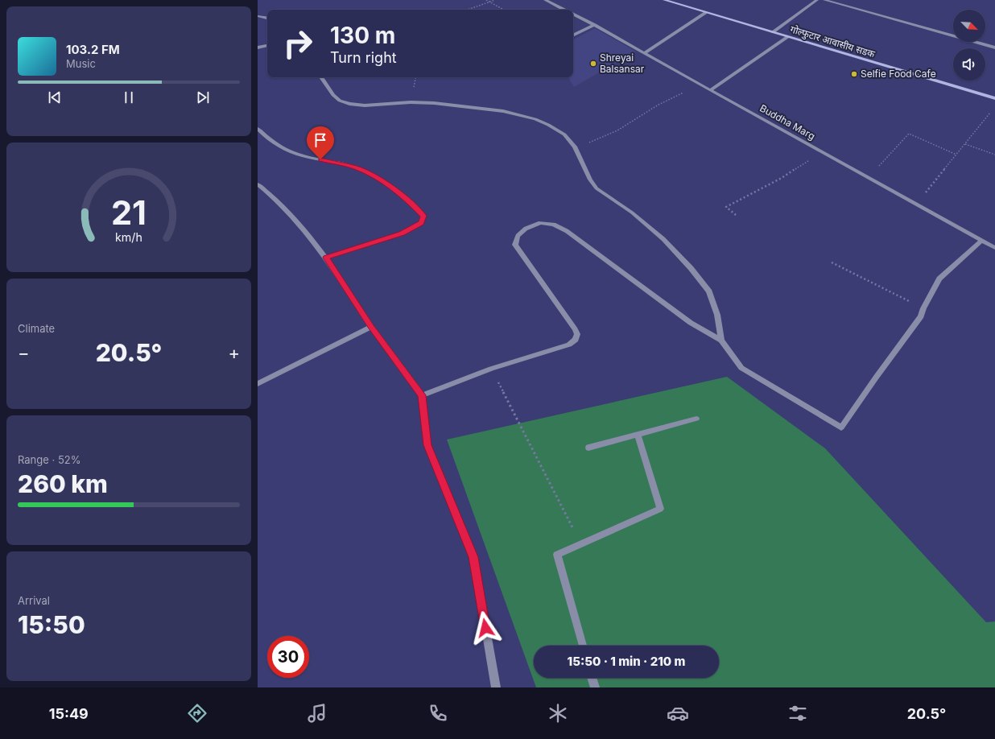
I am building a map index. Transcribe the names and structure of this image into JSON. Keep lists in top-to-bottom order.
{
  "streets": {
    "main road": ["गोल्फुटार आवासीय सडक"],
    "street": ["Buddha Marg"]
  },
  "places": ["Shreyai Balsansar", "Selfie Food Cafe"],
  "north": "bottom right",
  "page": {
    "turn": ["130 m", "Turn right"],
    "song": ["103.2 FM", "Music"],
    "tile": [
      "Climate",
      ["Range · 52%", "260 km"],
      ["Arrival", "15:50"]
    ],
    "heat": ["−", "20.5°", "+"],
    "limit": "30",
    "trip": "15:50 · 1 min · 210 m",
    "tabs": ["15:49", "20.5°"],
    "gauge": ["21", "km/h"]
  }
}
